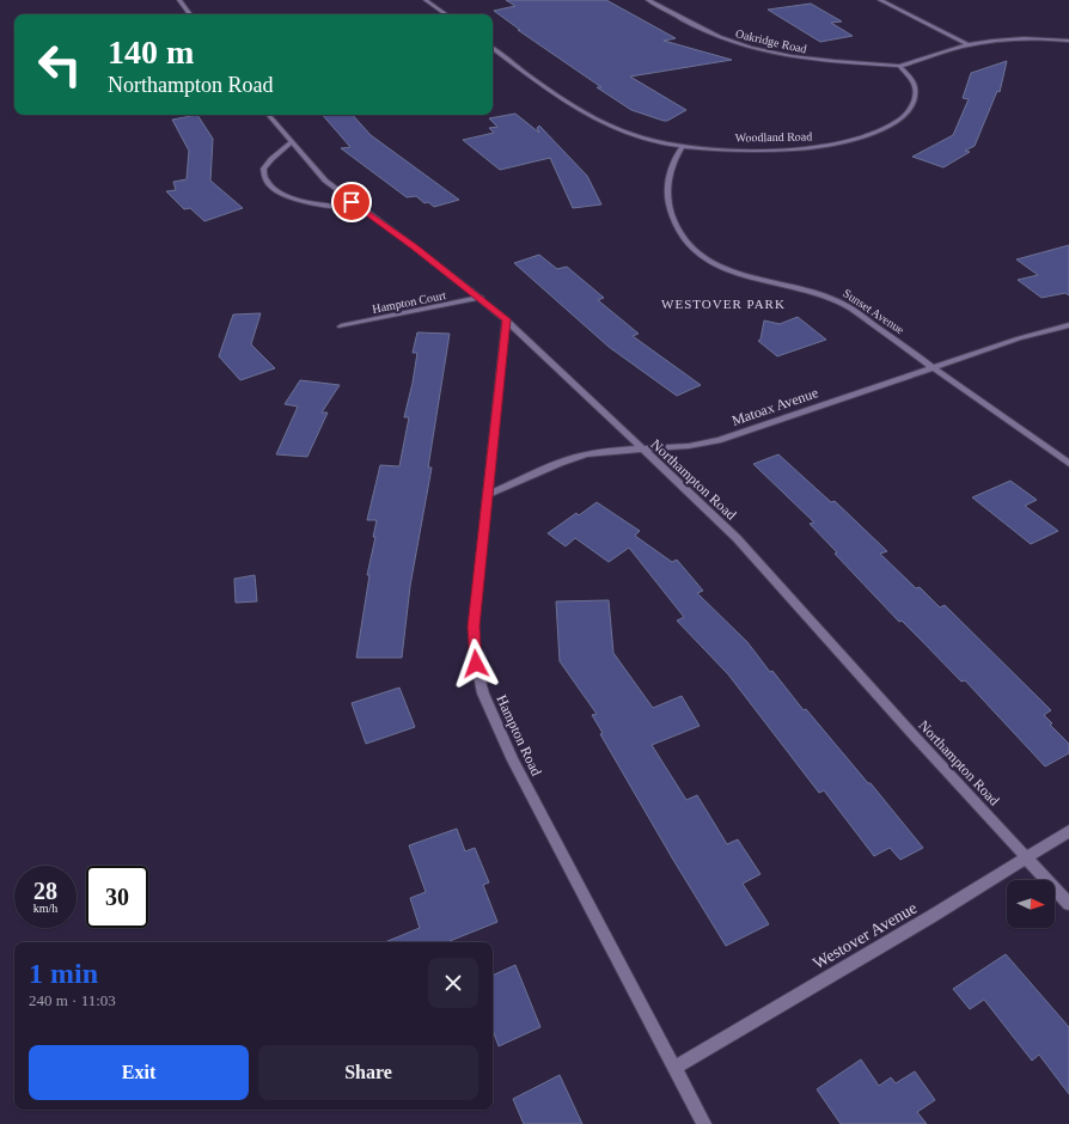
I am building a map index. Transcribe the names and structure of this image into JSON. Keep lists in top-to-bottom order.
{
  "streets": {
    "street": [
      "Oakridge Road",
      "Woodland Road",
      "Hampton Court",
      "Sunset Avenue",
      "Matoax Avenue",
      "Northampton Road",
      "Hampton Road",
      "Westover Avenue"
    ]
  },
  "crossings": [
    ["Oakridge Road", "Woodland Road"],
    ["Woodland Road", "Sunset Avenue"],
    ["Hampton Court", "Northampton Road"],
    ["Sunset Avenue", "Matoax Avenue"],
    ["Matoax Avenue", "Northampton Road"],
    ["Matoax Avenue", "Hampton Road"],
    ["Northampton Road", "Hampton Road"],
    ["Northampton Road", "Westover Avenue"],
    ["Hampton Road", "Westover Avenue"]
  ],
  "districts": ["WESTOVER PARK"],
  "north": "right",
  "page": {
    "turn": ["140 m", "Northampton Road"],
    "speed": "28 km/h",
    "limit": "30",
    "heading": ["1 min", "240 m · 11:03"],
    "buttons": ["Exit", "Share"]
  }
}
